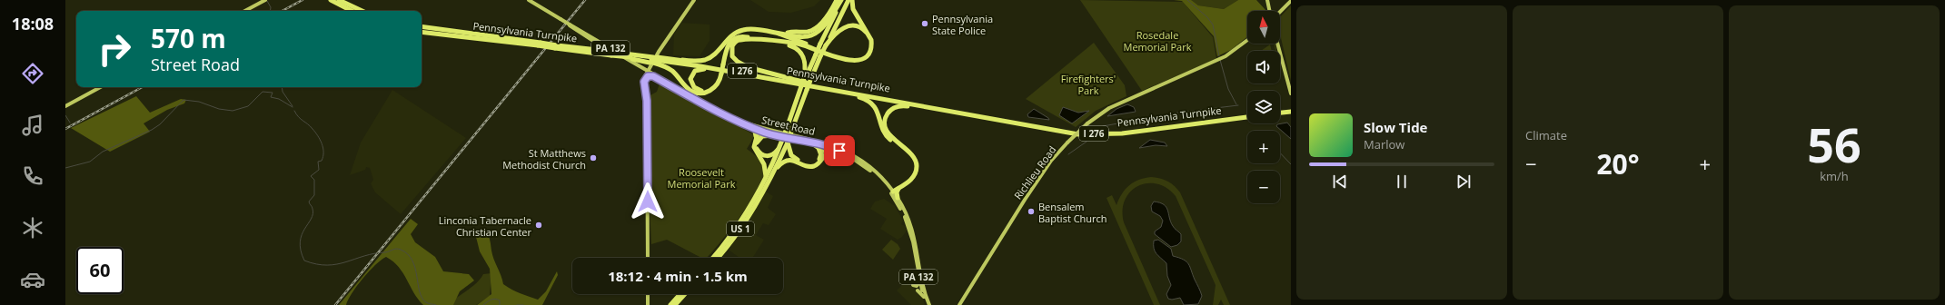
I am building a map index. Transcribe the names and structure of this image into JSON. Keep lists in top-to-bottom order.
{
  "streets": {
    "highway": ["Pennsylvania Turnpike", "I 276", "US 1"],
    "main road": ["PA 132", "Street Road", "Richlieu Road"]
  },
  "crossings": [
    ["Pennsylvania Turnpike", "US 1"]
  ],
  "parks": ["Rosedale Memorial Park", "Firefighters' Park", "Roosevelt Memorial Park"],
  "places": [
    "Pennsylvania State Police",
    "St Matthews Methodist Church",
    "Bensalem Baptist Church",
    "Linconia Tabernacle Christian Center"
  ],
  "north": "top",
  "page": {
    "tabs": "18:08",
    "tile": [
      "Climate",
      ["56", "km/h"]
    ],
    "map_buttons": ["+", "−"],
    "turn": ["570 m", "Street Road"],
    "song": ["Slow Tide", "Marlow"],
    "heat": ["−", "20°", "+"],
    "limit": "60",
    "trip": "18:12 · 4 min · 1.5 km"
  }
}
